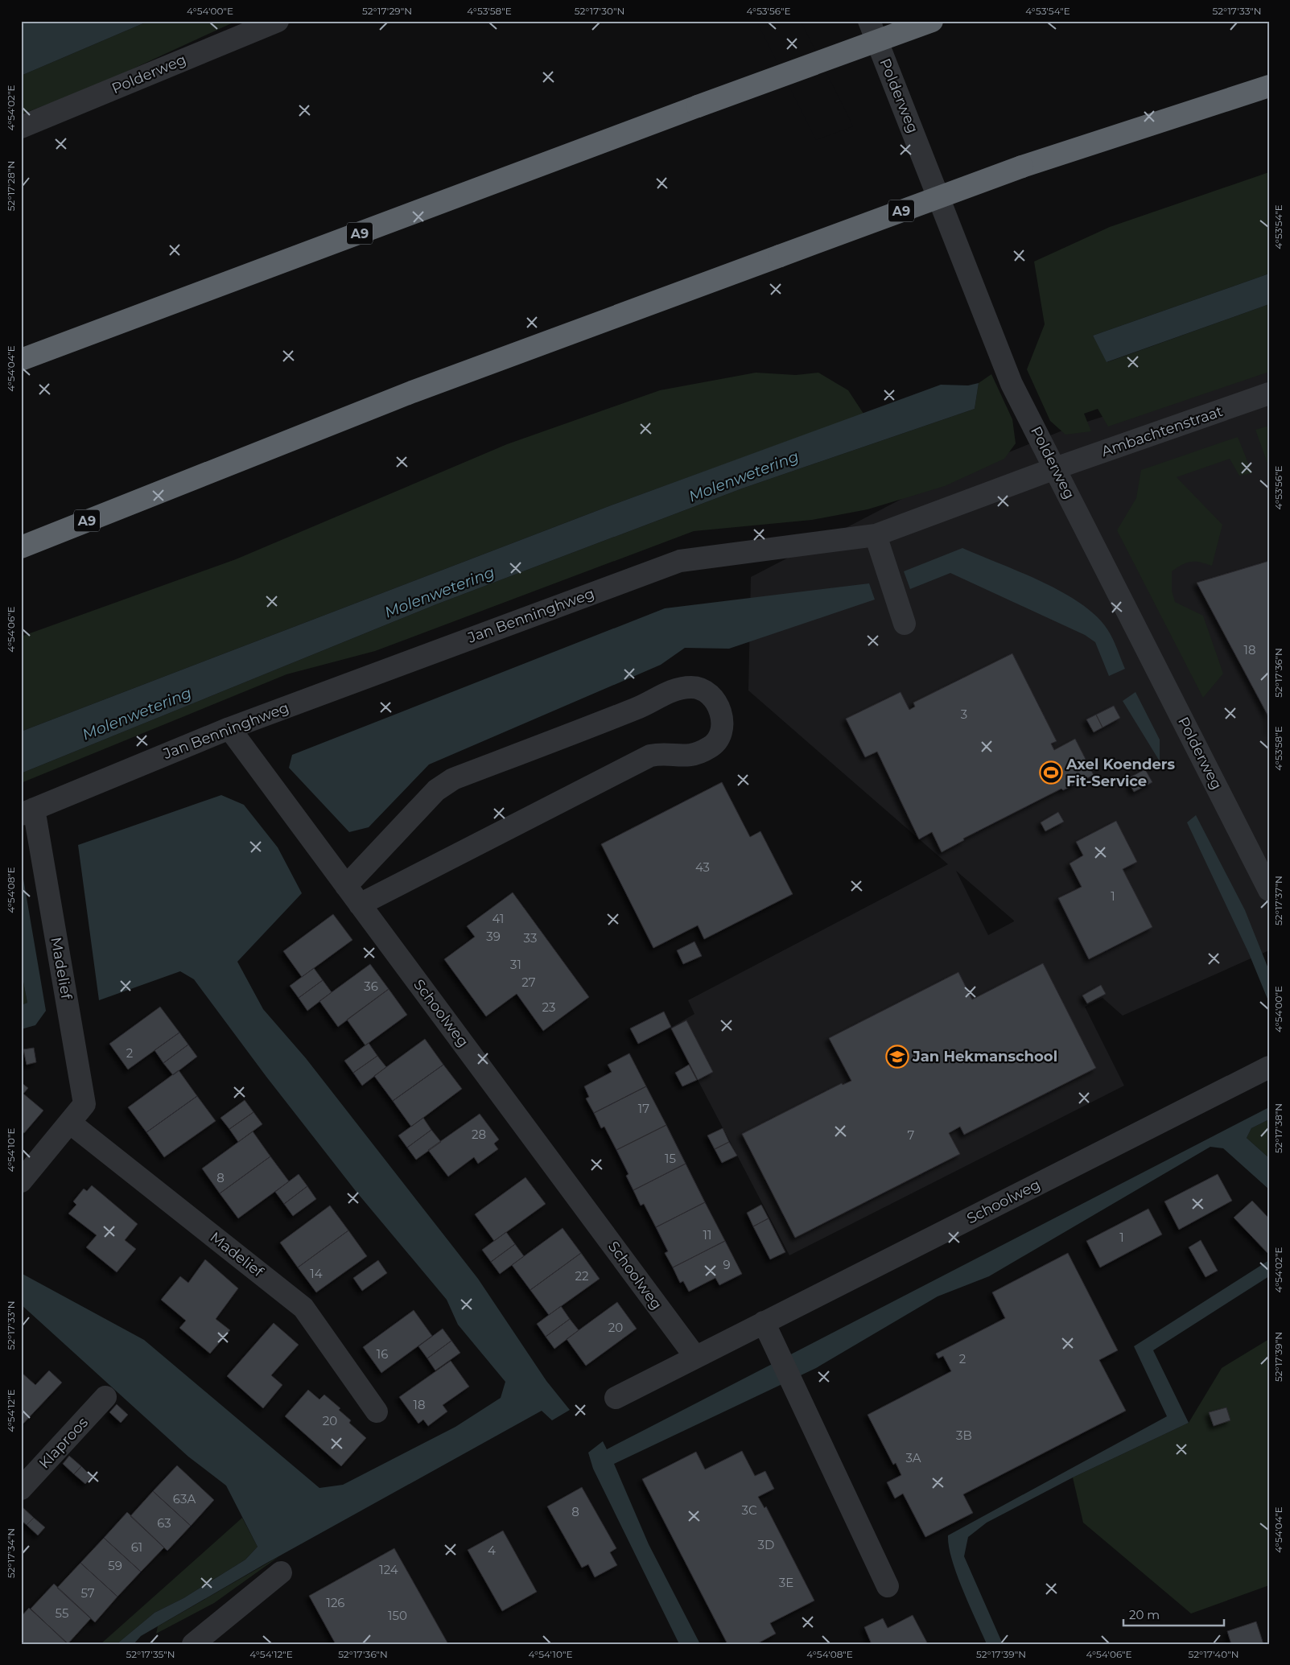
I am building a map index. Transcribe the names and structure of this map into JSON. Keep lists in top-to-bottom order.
{
  "streets": {
    "highway": ["A9"],
    "street": [
      "Polderweg",
      "Ambachtenstraat",
      "Jan Benninghweg",
      "Madelief",
      "Schoolweg",
      "Klaproos"
    ]
  },
  "crossings": [
    ["Polderweg", "Ambachtenstraat"],
    ["Polderweg", "Jan Benninghweg"],
    ["Ambachtenstraat", "Jan Benninghweg"],
    ["Jan Benninghweg", "Madelief"],
    ["Jan Benninghweg", "Schoolweg"]
  ],
  "water": ["Molenwetering"],
  "places": {
    "sports": ["Axel Koenders Fit-Service"],
    "school or university": ["Jan Hekmanschool"]
  },
  "house_numbers": [
    "18",
    "3",
    "43",
    "1",
    "41",
    "39",
    "33",
    "31",
    "27",
    "36",
    "23",
    "2",
    "17",
    "28",
    "7",
    "15",
    "8",
    "11",
    "1",
    "9",
    "14",
    "22",
    "20",
    "16",
    "2",
    "18",
    "20",
    "3B",
    "3A",
    "63A",
    "3C",
    "8",
    "63",
    "3D",
    "61",
    "4",
    "59",
    "124",
    "3E",
    "57",
    "126",
    "55",
    "150"
  ],
  "scale_bar": "20 m",
  "coordinates": [
    "4°54'00\"E",
    "52°17'29\"N",
    "4°53'58\"E",
    "52°17'30\"N",
    "4°53'56\"E",
    "4°53'54\"E",
    "52°17'33\"N",
    "4°54'02\"E",
    "52°17'28\"N",
    "4°54'04\"E",
    "4°54'06\"E",
    "52°17'36\"N",
    "4°54'08\"E",
    "52°17'37\"N",
    "52°17'38\"N",
    "4°54'10\"E",
    "52°17'39\"N",
    "4°54'12\"E",
    "52°17'34\"N",
    "52°17'35\"N",
    "52°17'40\"N"
  ]
}
